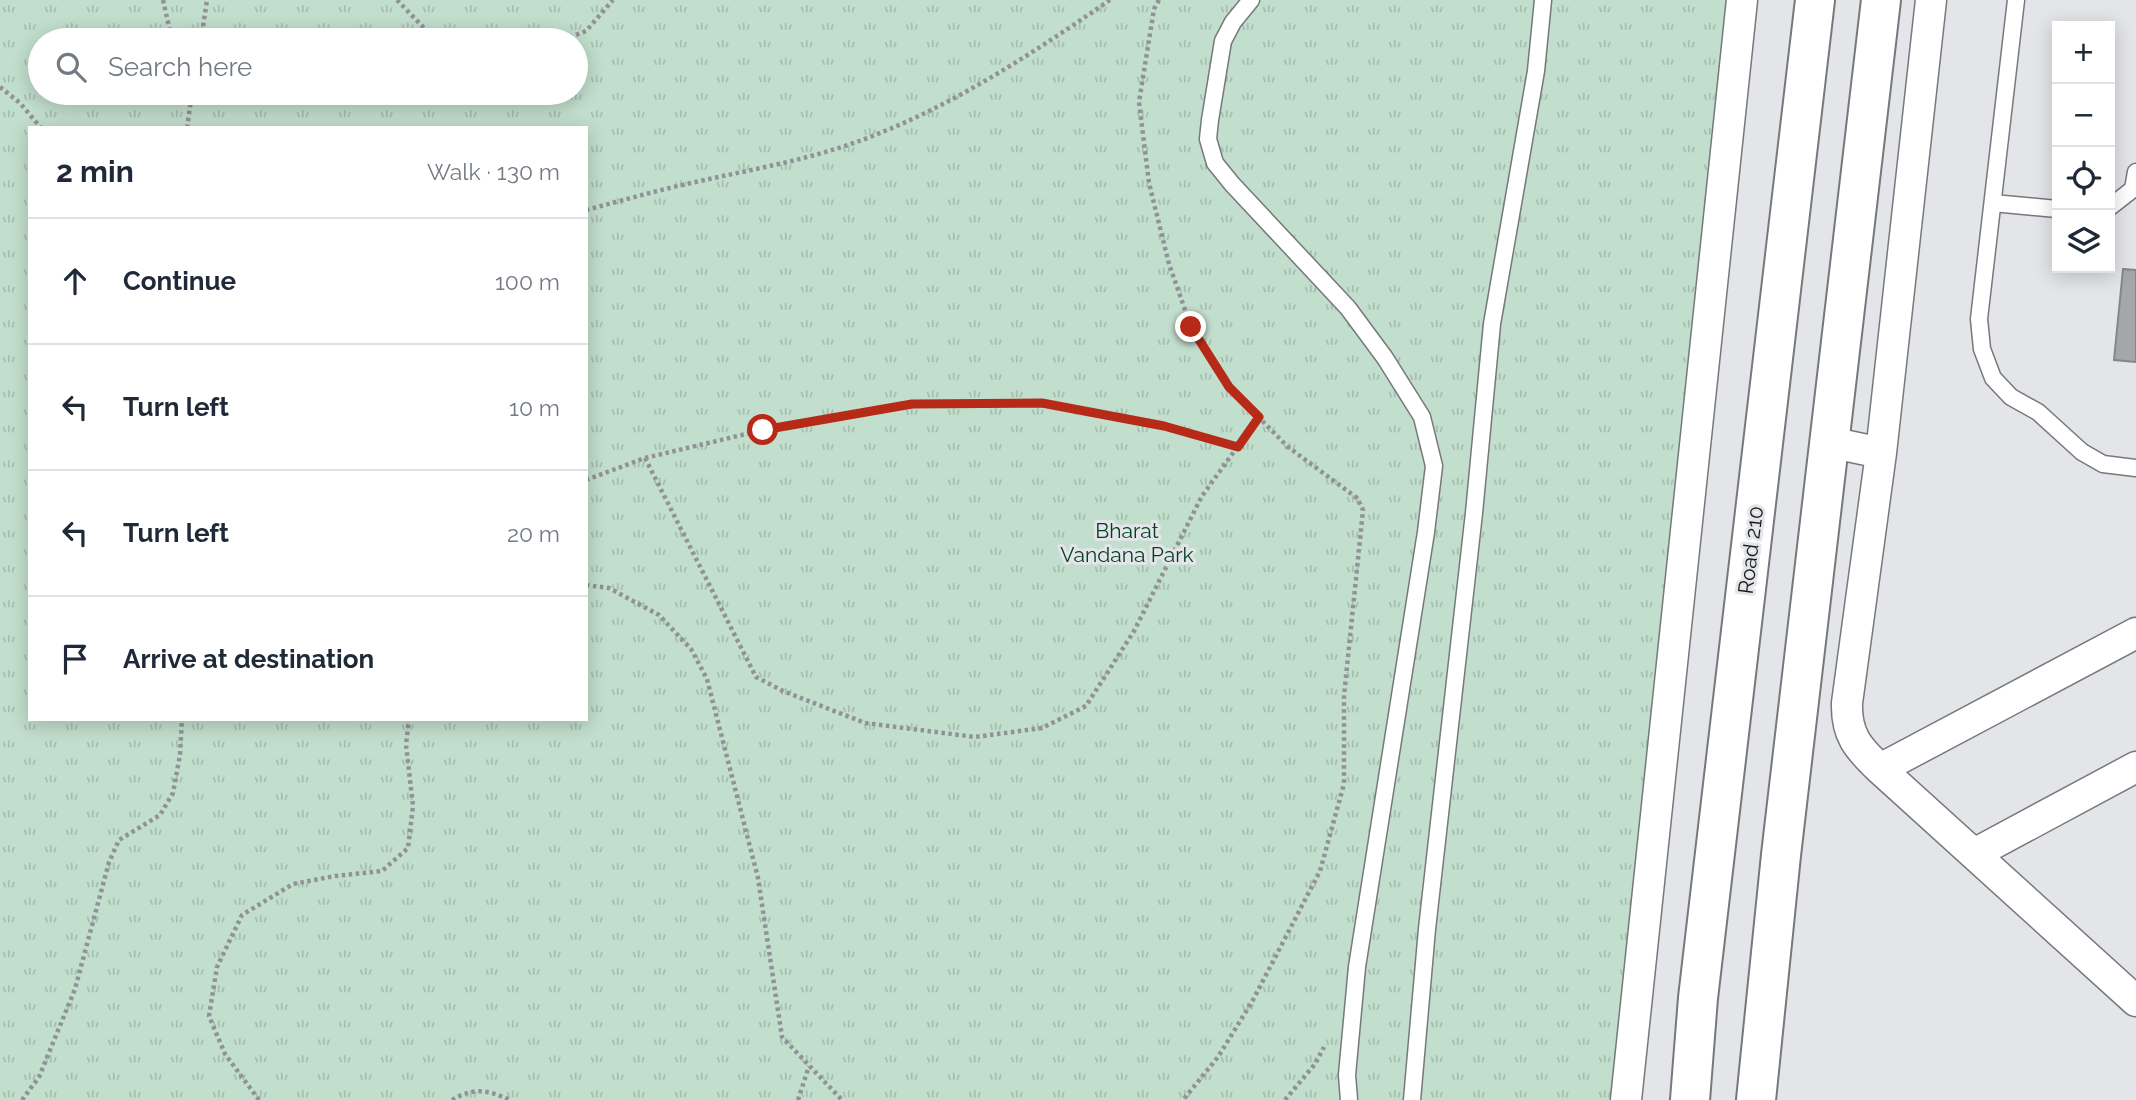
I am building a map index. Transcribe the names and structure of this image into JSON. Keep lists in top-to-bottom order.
{
  "streets": {
    "main road": ["Road 210"]
  },
  "parks": ["Bharat Vandana Park"],
  "page": {
    "map_buttons": ["+", "−"],
    "search": "Search here",
    "heading": ["2 min", "Walk · 130 m"],
    "list": [
      ["Continue", "100 m"],
      ["Turn left", "10 m"],
      ["Turn left", "20 m"],
      "Arrive at destination"
    ]
  }
}
